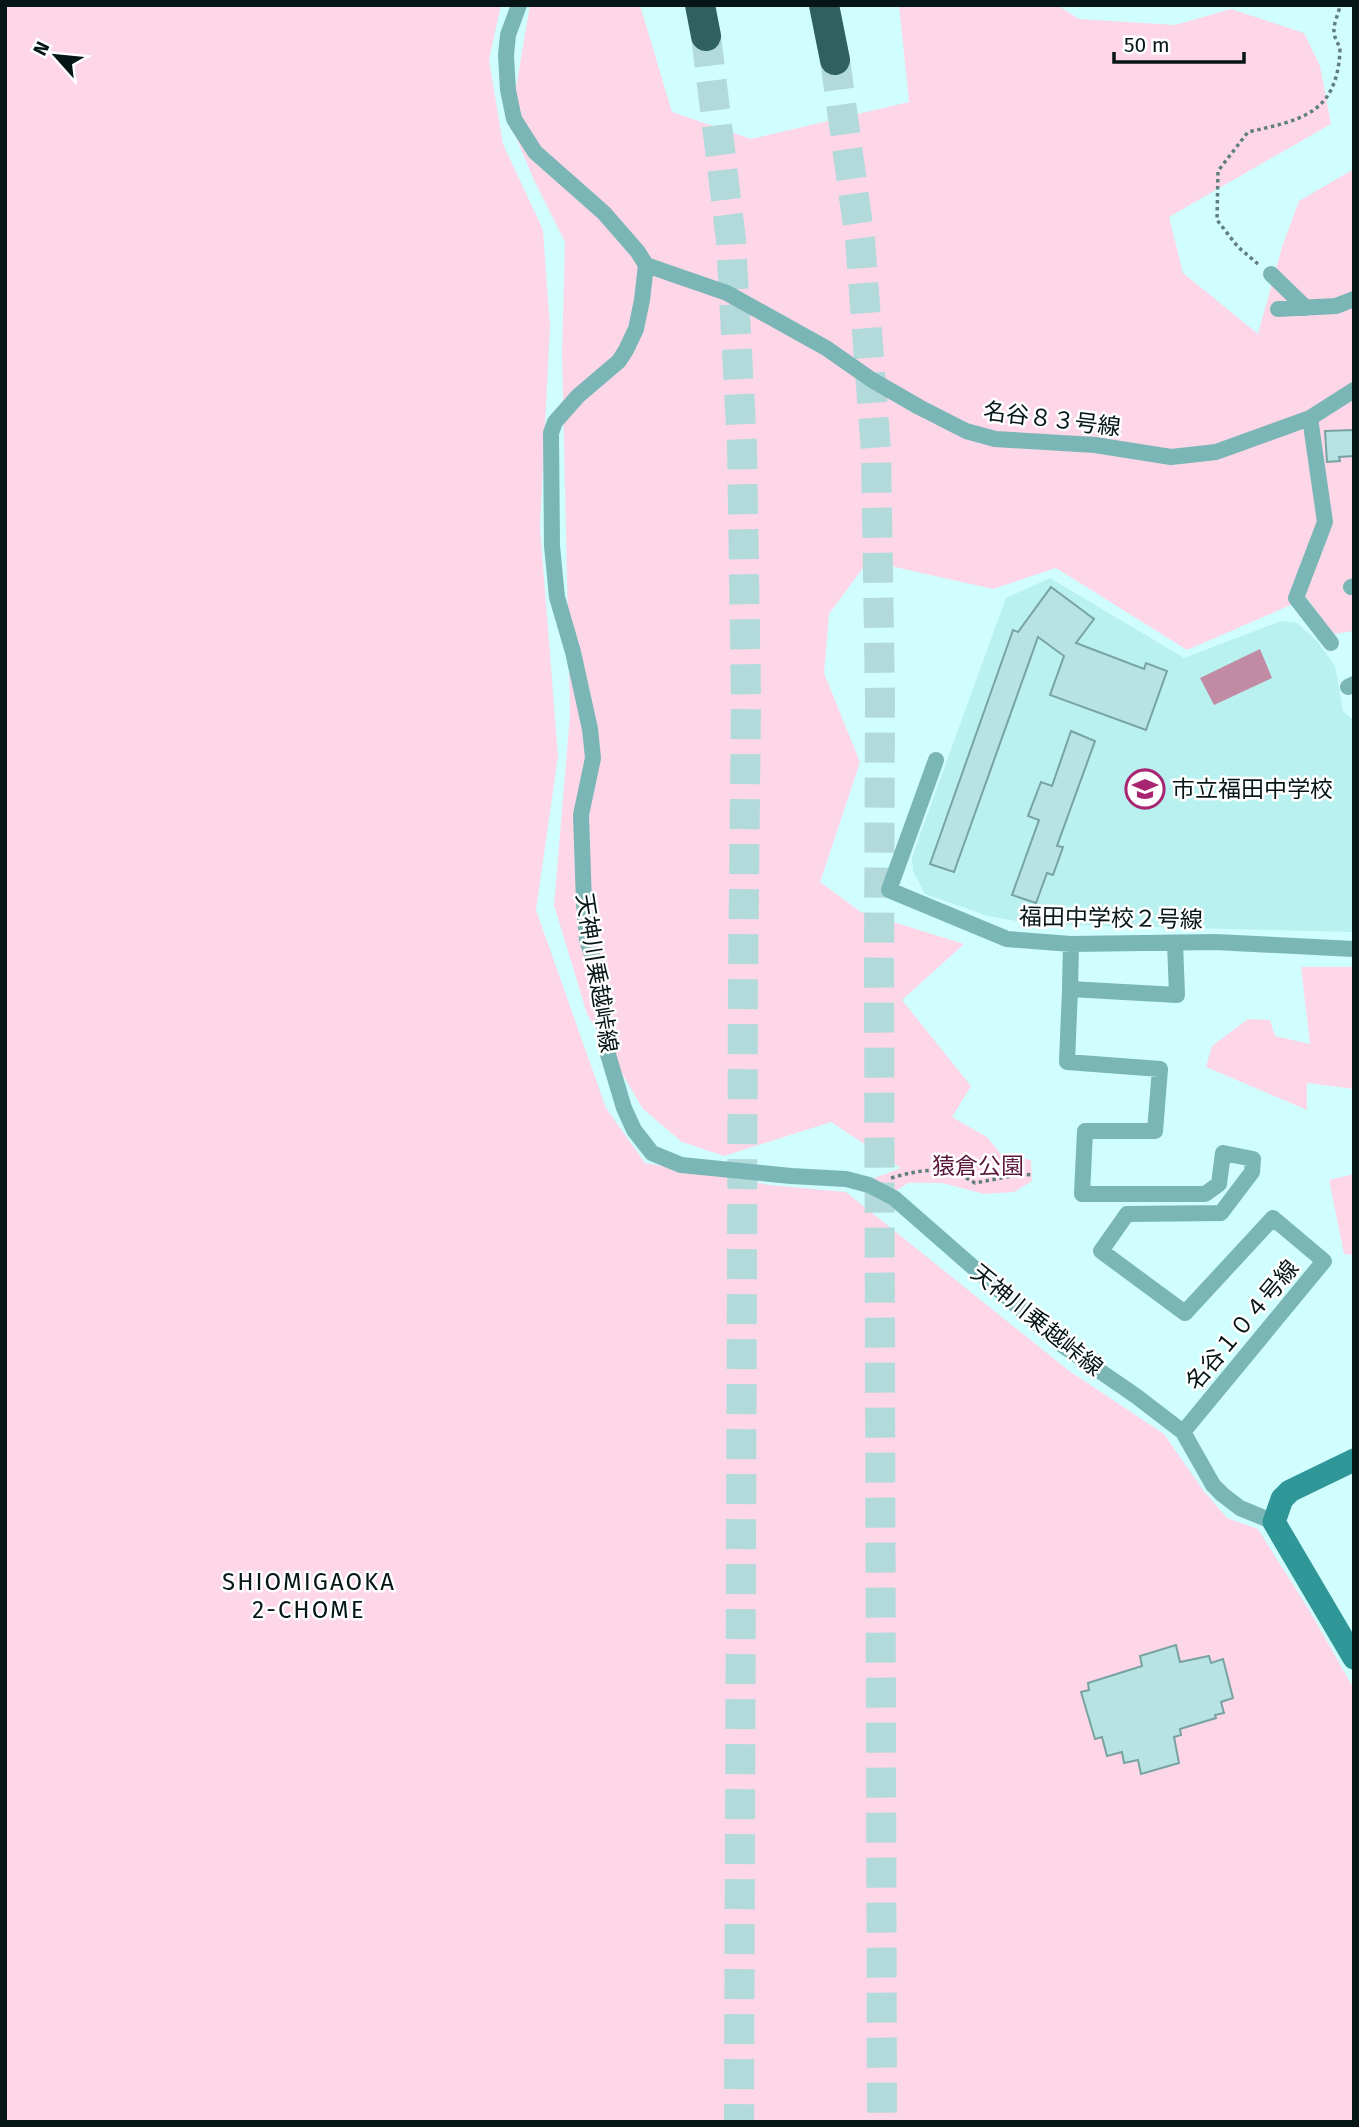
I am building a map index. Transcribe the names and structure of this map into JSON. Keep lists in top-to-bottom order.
{
  "streets": {
    "street": [
      "名谷８３号線",
      "福田中学校２号線",
      "天神川乗越峠線",
      "名谷１０４号線"
    ]
  },
  "crossings": [
    ["名谷８３号線", "天神川乗越峠線"],
    ["天神川乗越峠線", "名谷１０４号線"]
  ],
  "districts": ["SHIOMIGAOKA 2-CHOME"],
  "parks": ["猿倉公園"],
  "places": {
    "school or university": ["市立福田中学校"]
  },
  "scale_bar": "50 m",
  "north": "top left"
}
